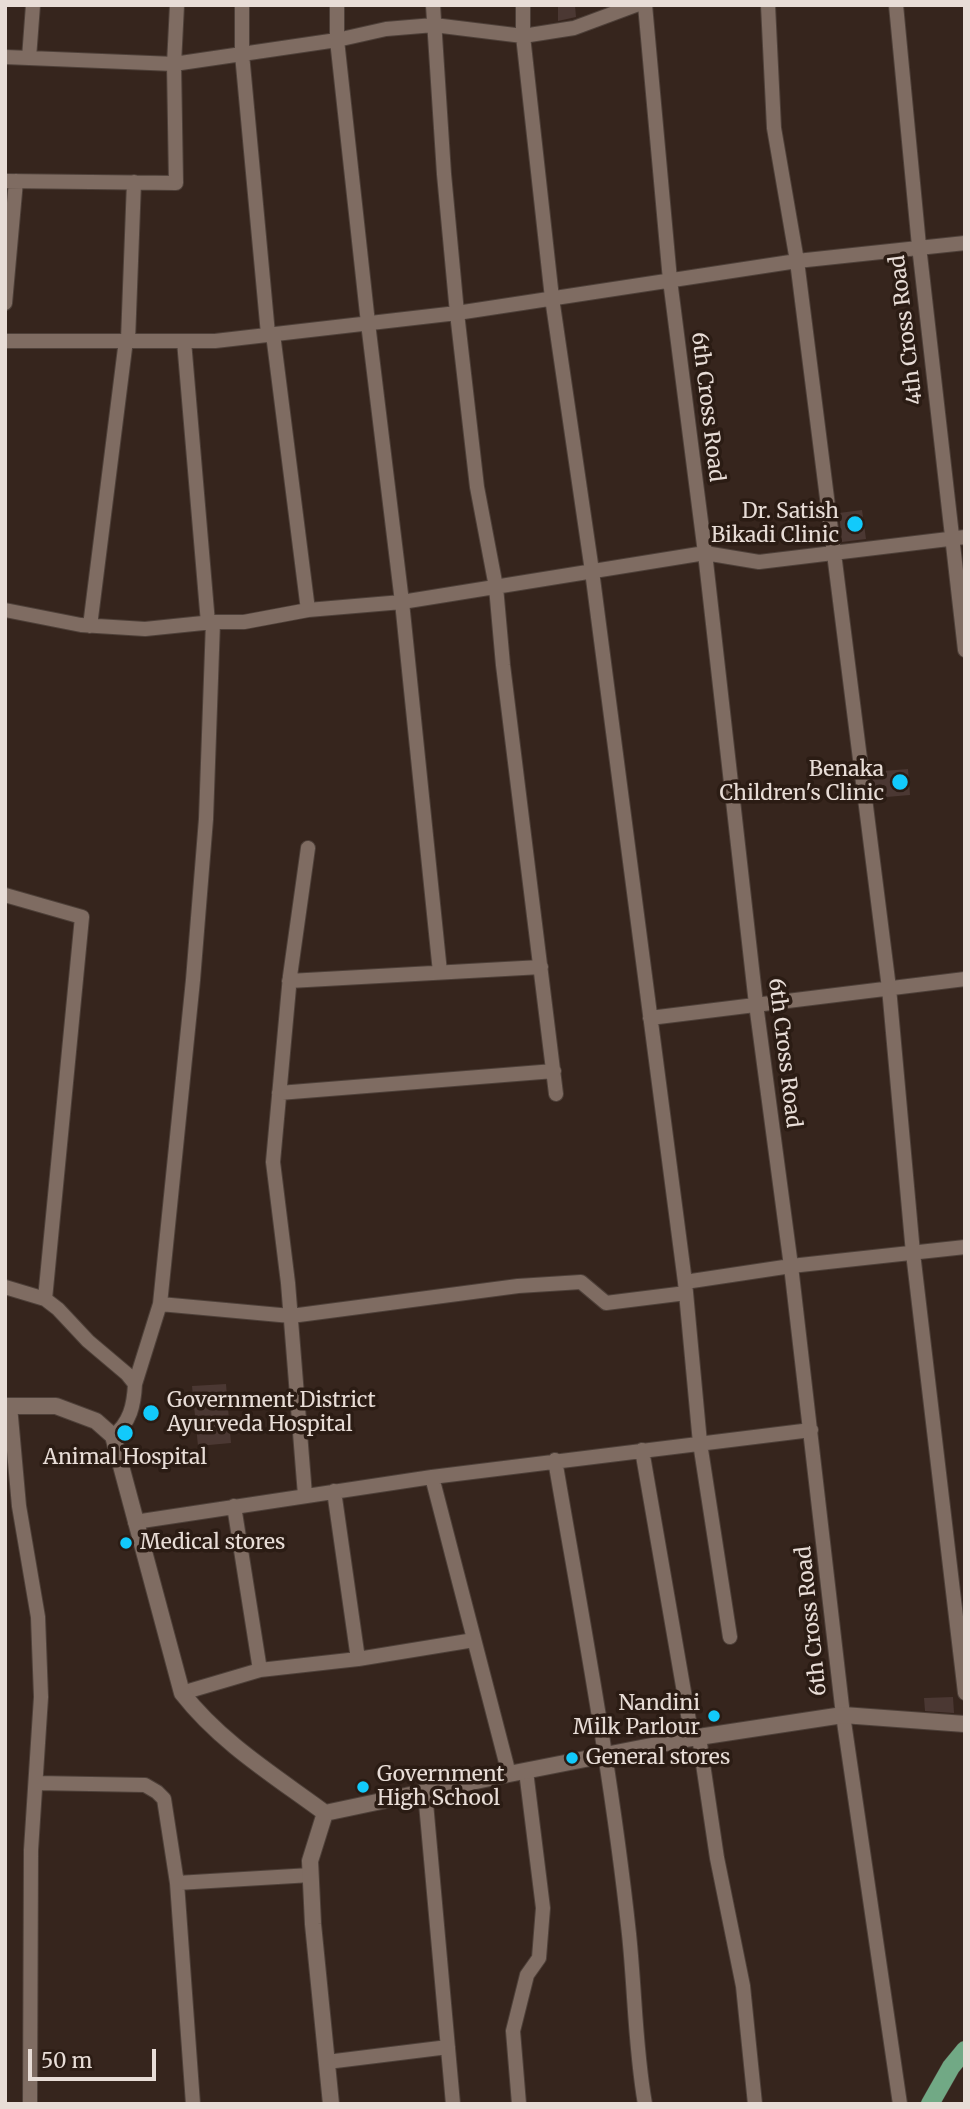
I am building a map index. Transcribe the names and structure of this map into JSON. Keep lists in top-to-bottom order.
{
  "streets": {
    "street": ["4th Cross Road", "6th Cross Road"]
  },
  "places": [
    "Dr. Satish Bikadi Clinic",
    "Benaka Children's Clinic",
    "Government District Ayurveda Hospital",
    "Animal Hospital",
    "Medical stores",
    "Nandini Milk Parlour",
    "General stores",
    "Government High School"
  ],
  "scale_bar": "50 m"
}
